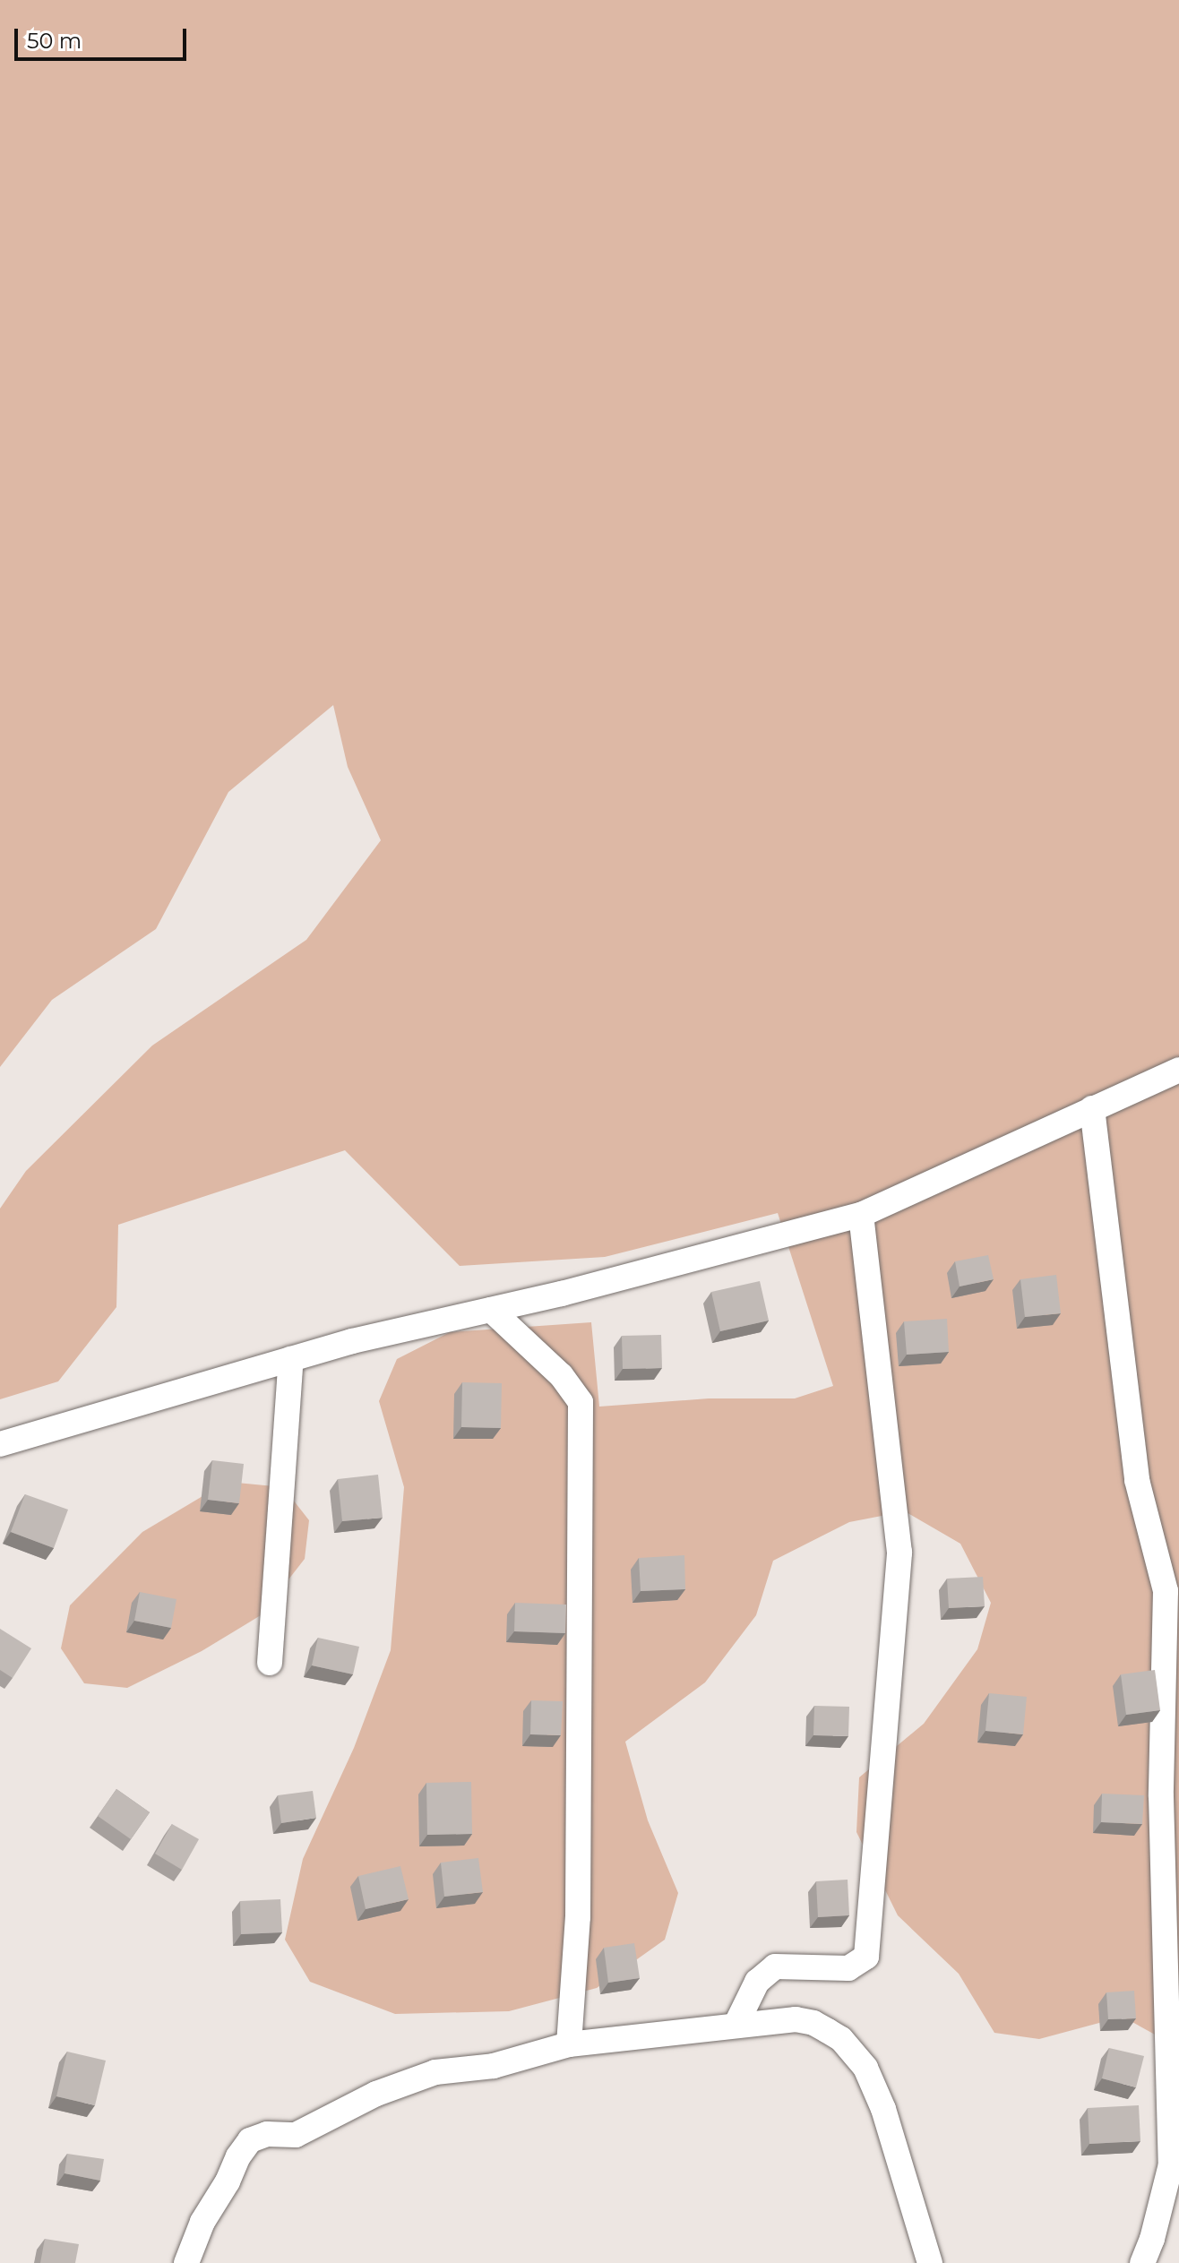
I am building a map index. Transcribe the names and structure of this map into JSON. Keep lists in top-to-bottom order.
{
  "scale_bar": "50 m"
}
